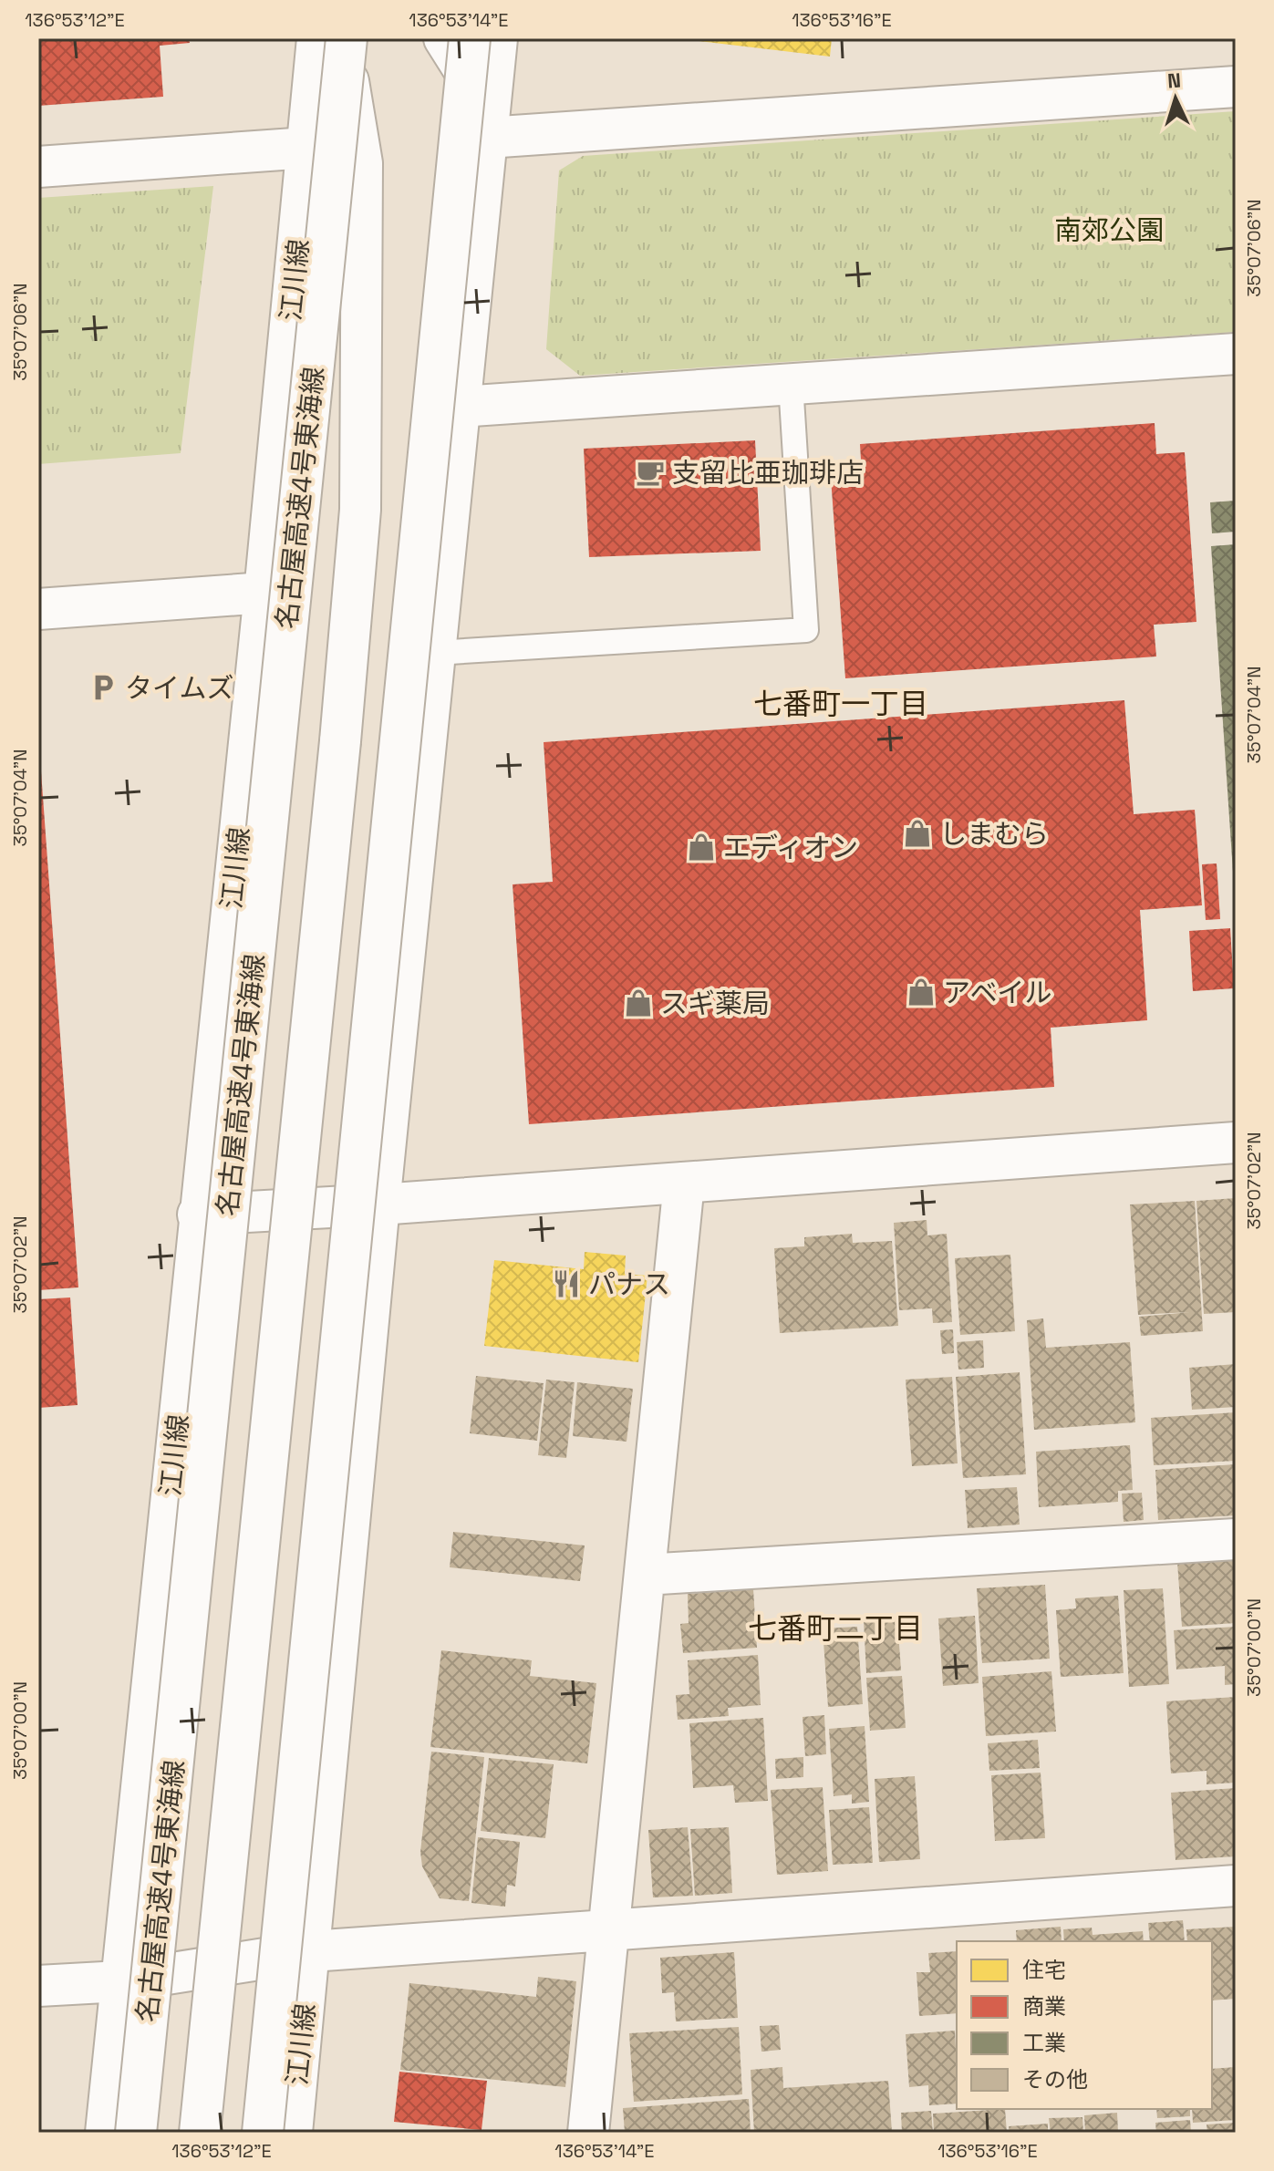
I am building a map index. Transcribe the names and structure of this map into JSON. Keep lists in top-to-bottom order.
{
  "streets": {
    "main road": ["江川線", "名古屋高速4号東海線"]
  },
  "districts": ["七番町一丁目", "七番町二丁目"],
  "parks": ["南郊公園"],
  "places": {
    "cafe": ["支留比亜珈琲店"],
    "parking": ["タイムズ"],
    "shop": [
      "しまむら",
      "エディオン",
      "アベイル",
      "スギ薬局"
    ],
    "restaurant": ["パナス"]
  },
  "legend": [
    "住宅",
    "商業",
    "工業",
    "その他"
  ],
  "north": "top",
  "coordinates": [
    "136°53'12\"E",
    "136°53'14\"E",
    "136°53'16\"E",
    "35°07'06\"N",
    "35°07'04\"N",
    "35°07'02\"N",
    "35°07'00\"N"
  ]
}
